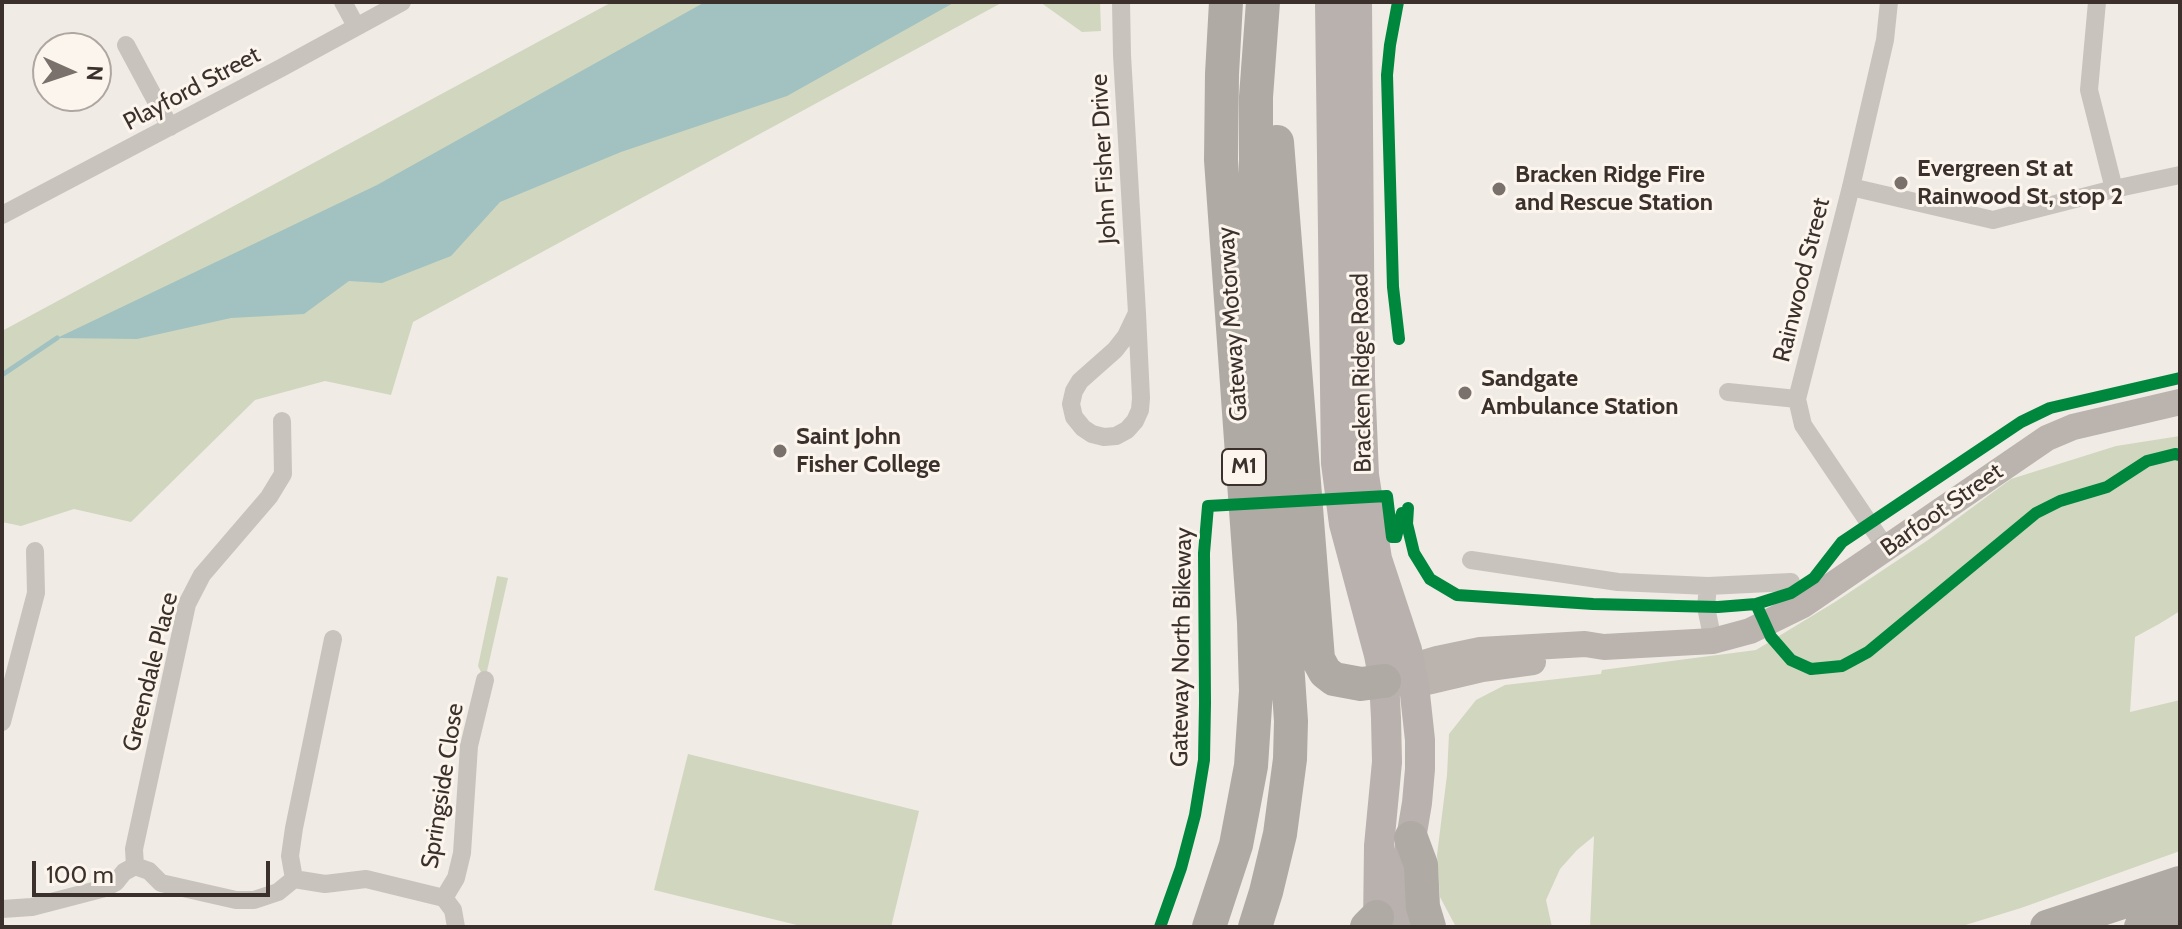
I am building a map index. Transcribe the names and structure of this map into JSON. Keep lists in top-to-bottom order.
{
  "streets": {
    "highway": ["Gateway Motorway", "M1"],
    "main road": ["Bracken Ridge Road"],
    "street": [
      "Playford Street",
      "John Fisher Drive",
      "Rainwood Street",
      "Barfoot Street",
      "Greendale Place",
      "Springside Close"
    ],
    "cycle path": ["Gateway North Bikeway"]
  },
  "crossings": [
    ["Rainwood Street", "Barfoot Street"],
    ["Bracken Ridge Road", "Barfoot Street"]
  ],
  "places": [
    "Evergreen St at Rainwood St, stop 2",
    "Bracken Ridge Fire and Rescue Station",
    "Sandgate Ambulance Station",
    "Saint John Fisher College"
  ],
  "scale_bar": "100 m",
  "north": "right"
}
